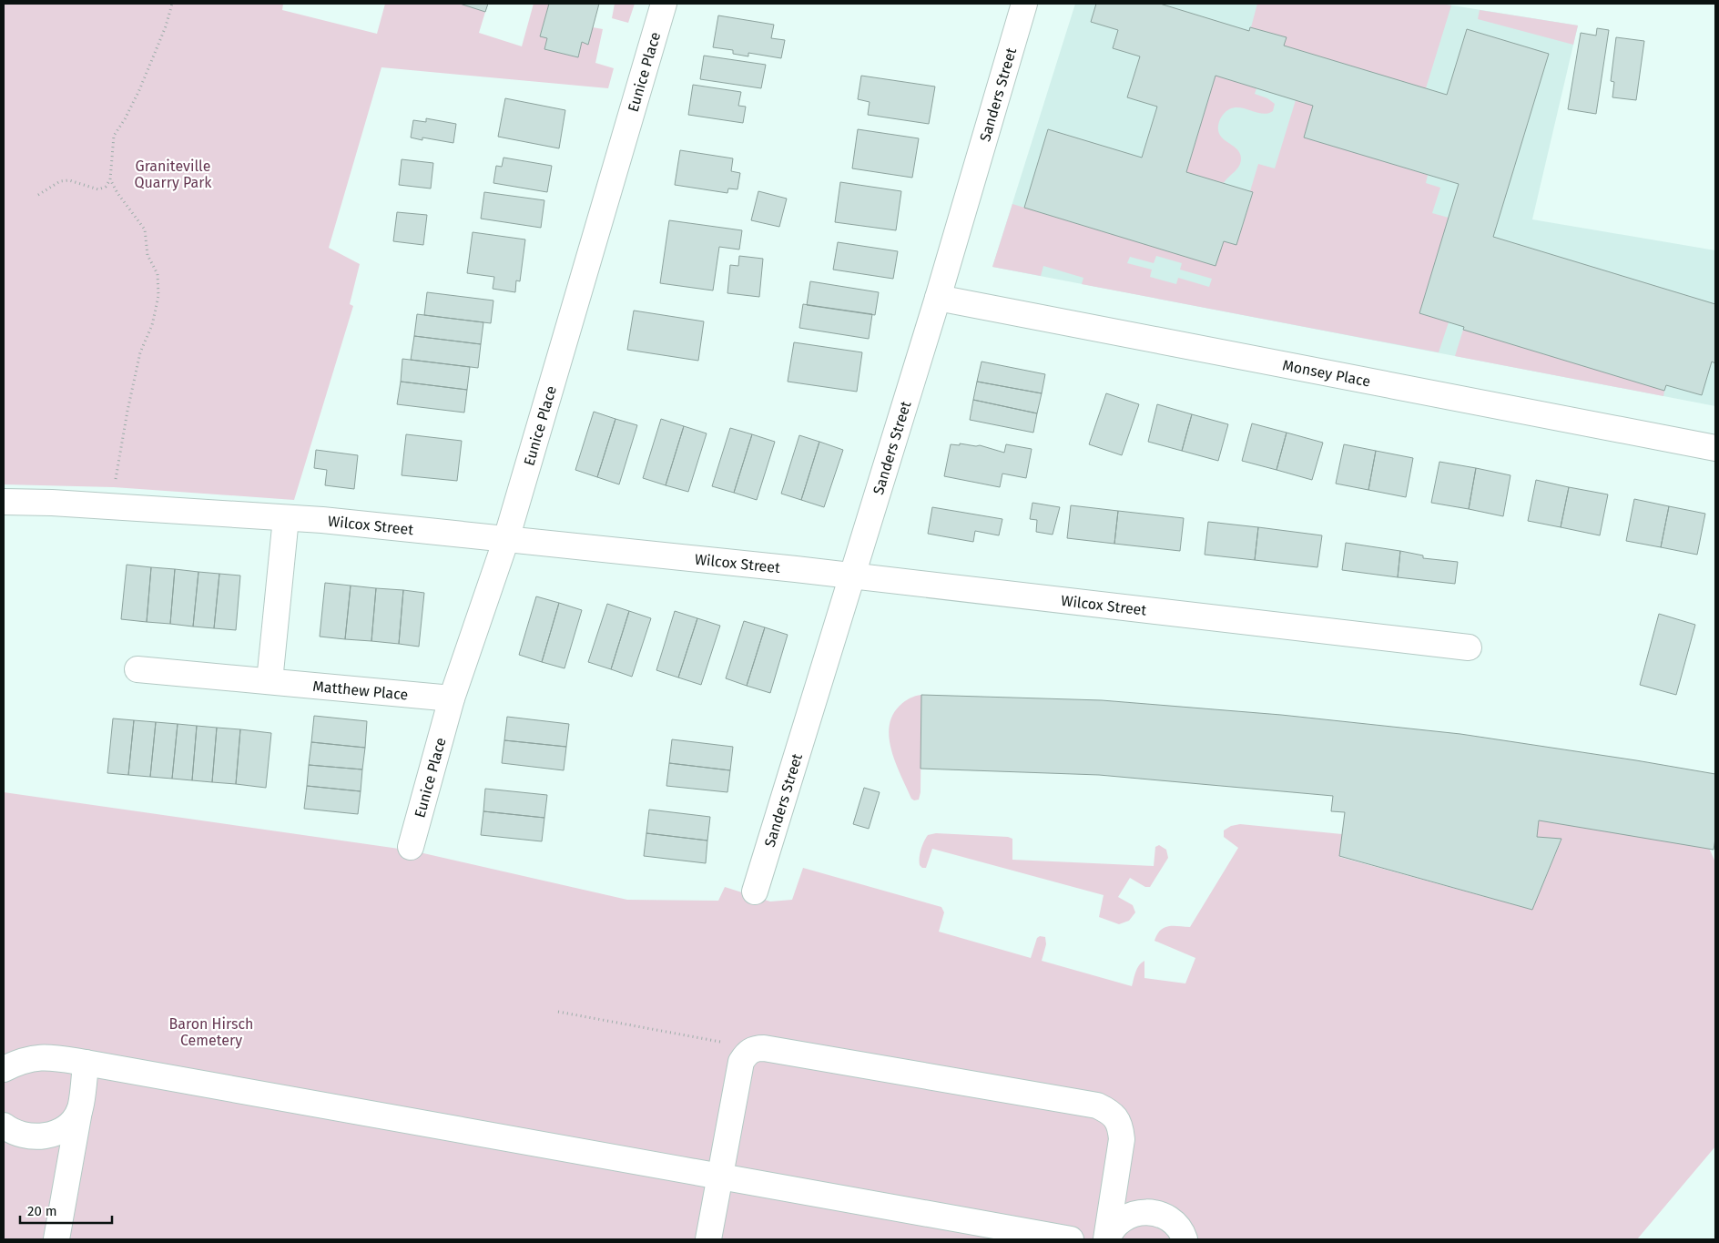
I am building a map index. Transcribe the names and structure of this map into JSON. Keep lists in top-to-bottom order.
{
  "streets": {
    "street": [
      "Eunice Place",
      "Sanders Street",
      "Monsey Place",
      "Wilcox Street",
      "Matthew Place"
    ]
  },
  "crossings": [
    ["Eunice Place", "Wilcox Street"],
    ["Eunice Place", "Matthew Place"],
    ["Sanders Street", "Monsey Place"],
    ["Sanders Street", "Wilcox Street"]
  ],
  "parks": ["Graniteville Quarry Park", "Baron Hirsch Cemetery"],
  "scale_bar": "20 m"
}
